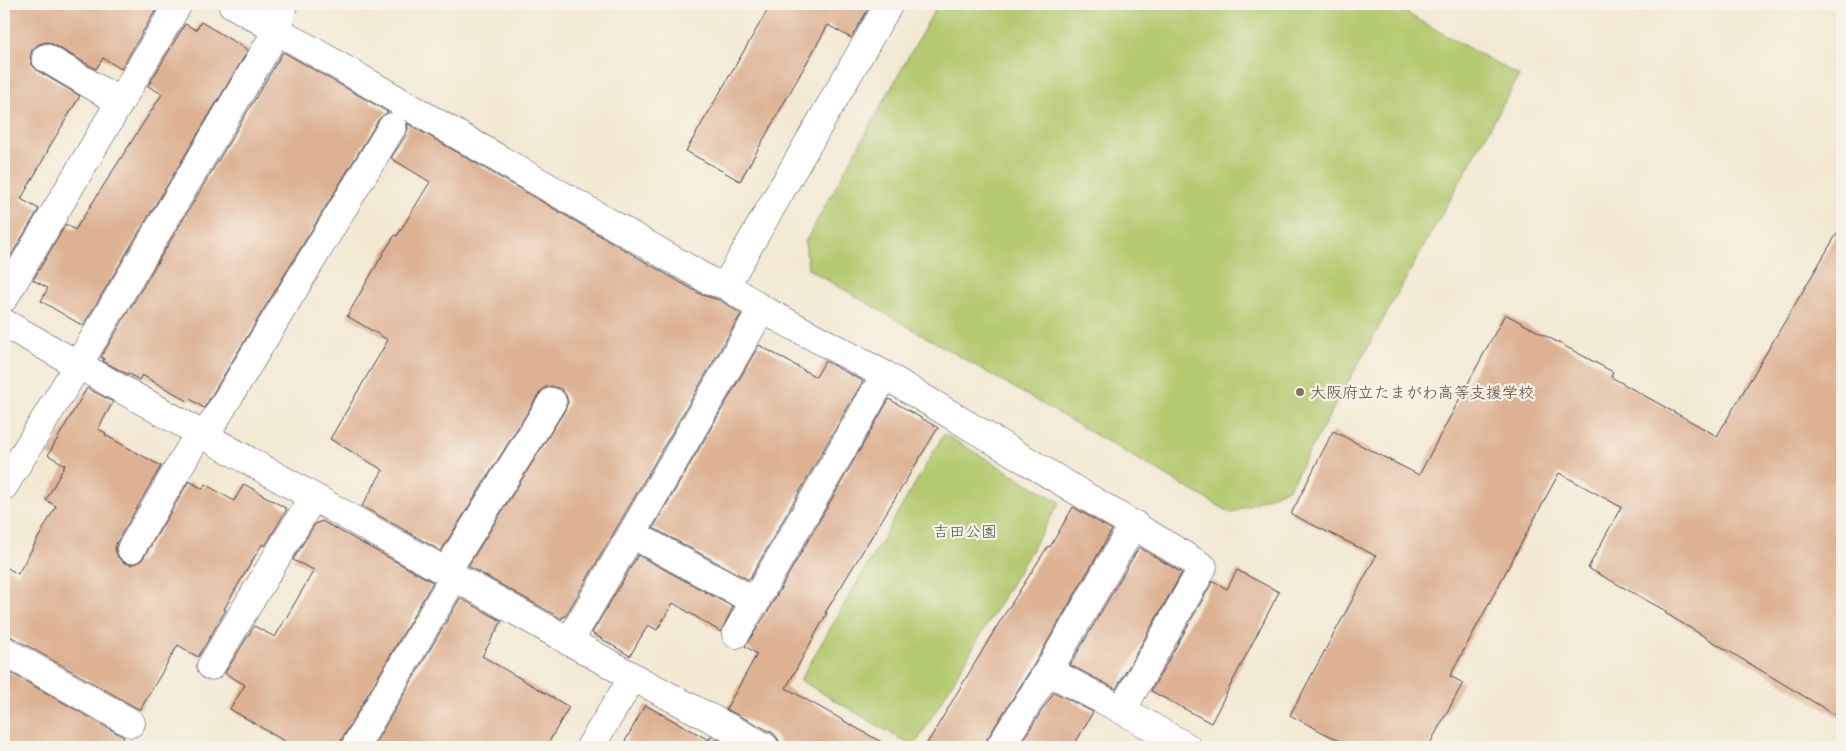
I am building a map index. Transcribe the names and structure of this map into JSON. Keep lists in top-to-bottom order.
{
  "parks": ["吉田公園"],
  "places": ["大阪府立たまがわ高等支援学校"]
}
